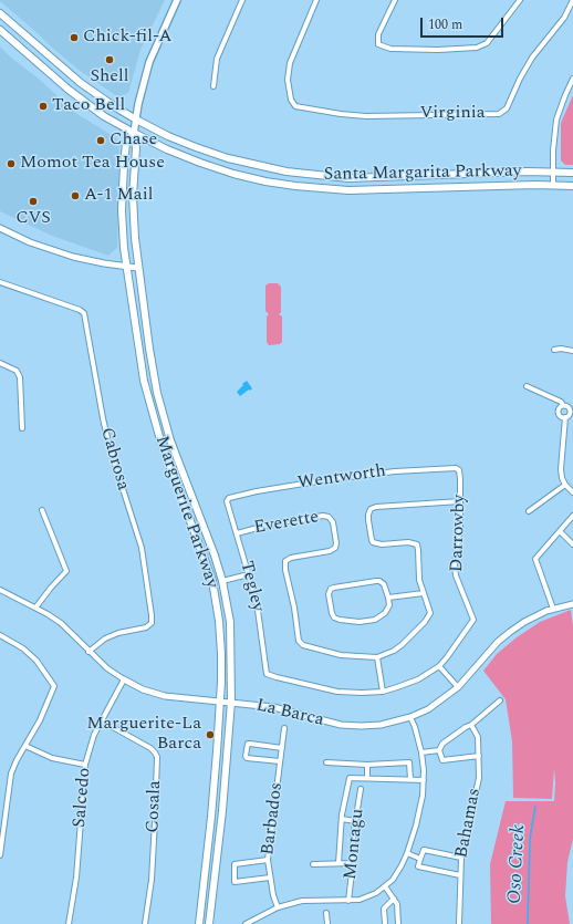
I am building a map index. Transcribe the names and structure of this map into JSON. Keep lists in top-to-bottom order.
{
  "streets": {
    "main road": ["Santa Margarita Parkway", "Marguerite Parkway"],
    "street": [
      "Virginia",
      "Cabrosa",
      "Wentworth",
      "Everette",
      "Darrowby",
      "Tegley",
      "La Barca",
      "Salcedo",
      "Cosala",
      "Barbados",
      "Bahamas",
      "Montagu"
    ]
  },
  "crossings": [
    ["Santa Margarita Parkway", "Marguerite Parkway"],
    ["Cabrosa", "La Barca"],
    ["Wentworth", "Darrowby"],
    ["Wentworth", "Tegley"],
    ["Marguerite Parkway", "La Barca"],
    ["Everette", "Tegley"],
    ["La Barca", "Salcedo"],
    ["Salcedo", "Cosala"]
  ],
  "water": ["Oso Creek"],
  "places": [
    "Chick-fil-A",
    "Shell",
    "Taco Bell",
    "Chase",
    "Momot Tea House",
    "A-1 Mail",
    "CVS",
    "Marguerite-La Barca"
  ],
  "scale_bar": "100 m"
}
